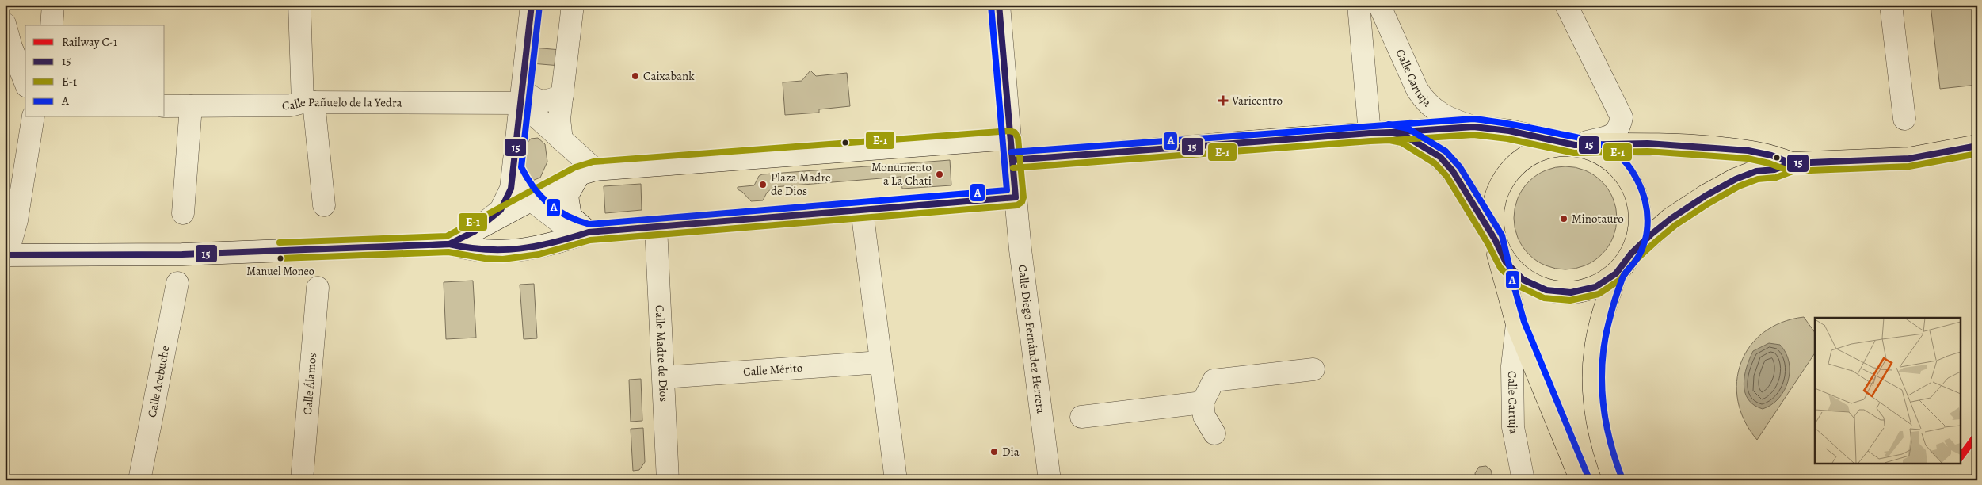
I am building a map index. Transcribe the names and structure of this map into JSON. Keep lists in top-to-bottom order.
{
  "streets": {
    "main road": ["Calle Cartuja"],
    "street": [
      "Calle Pañuelo de la Yedra",
      "Calle Diego Fernández Herrera",
      "Calle Madre de Dios",
      "Calle Mérito",
      "Calle Acebuche",
      "Calle Álamos"
    ]
  },
  "crossings": [
    ["Calle Madre de Dios", "Calle Mérito"]
  ],
  "places": {
    "other": [
      "Caixabank",
      "Monumento a La Chati",
      "Plaza Madre de Dios",
      "Minotauro",
      "Manuel Moneo",
      "Dia"
    ],
    "health": ["Varicentro"]
  },
  "lines": [
    "transit line 15",
    "transit line A",
    "transit line E-1",
    "rail line C-1"
  ],
  "legend": [
    "Railway C-1",
    "15",
    "E-1",
    "A"
  ]
}
